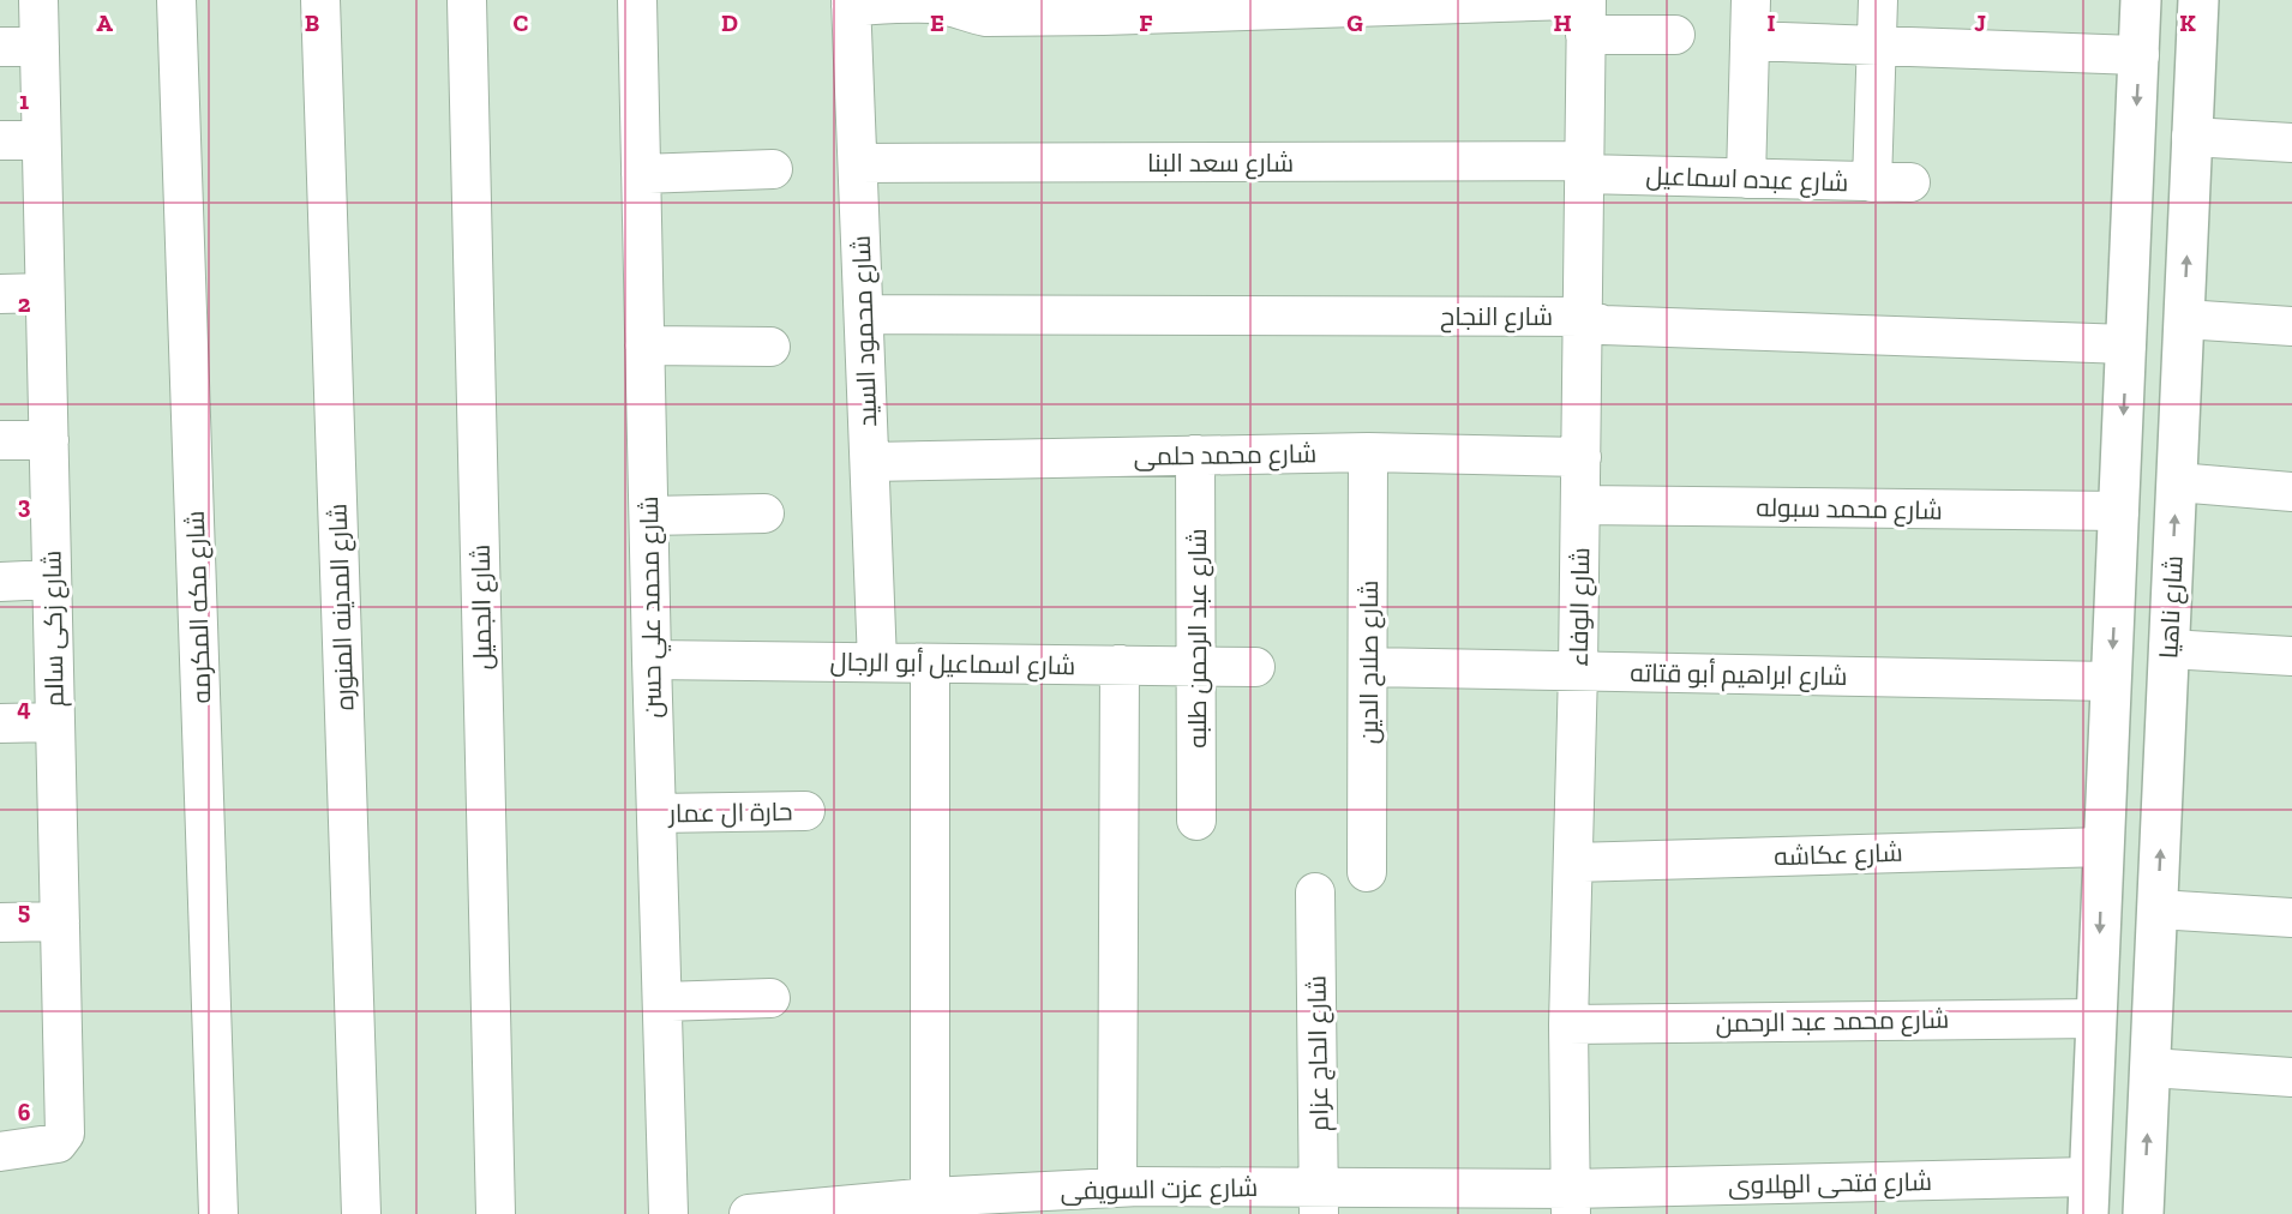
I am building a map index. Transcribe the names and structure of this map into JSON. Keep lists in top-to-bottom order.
{
  "streets": {
    "main road": ["شارع ناهيا"],
    "street": [
      "شارع سعد البنا",
      "شارع عبده اسماعيل",
      "شارع النجاح",
      "شارع محمود السيد",
      "شارع محمد حلمى",
      "شارع محمد سبوله",
      "شارع مكه المكرمه",
      "شارع المدينه المنوره",
      "شارع الجميل",
      "شارع محمد علي حسن",
      "شارع الوفاء",
      "شارع زكى سالم",
      "شارع عبد الرحمن طلبه",
      "شارع صلاح الدين",
      "شارع اسماعيل أبو الرجال",
      "شارع ابراهيم أبو قتاته",
      "حارة ال عمار",
      "شارع عكاشه",
      "شارع محمد عبد الرحمن",
      "شارع الحاج عزام",
      "شارع فتحى الهلاوى",
      "شارع عزت السويفى"
    ]
  },
  "crossings": [
    ["شارع سعد البنا", "شارع عبده اسماعيل"],
    ["شارع سعد البنا", "شارع محمود السيد"],
    ["شارع سعد البنا", "شارع الوفاء"],
    ["شارع عبده اسماعيل", "شارع الوفاء"],
    ["شارع النجاح", "شارع محمود السيد"],
    ["شارع النجاح", "شارع الوفاء"],
    ["شارع محمود السيد", "شارع محمد حلمى"],
    ["شارع محمود السيد", "شارع اسماعيل أبو الرجال"],
    ["شارع محمد حلمى", "شارع الوفاء"],
    ["شارع محمد حلمى", "شارع عبد الرحمن طلبه"],
    ["شارع محمد حلمى", "شارع صلاح الدين"],
    ["شارع محمد سبوله", "شارع الوفاء"],
    ["شارع محمد علي حسن", "شارع اسماعيل أبو الرجال"],
    ["شارع محمد علي حسن", "حارة ال عمار"],
    ["شارع الوفاء", "شارع ابراهيم أبو قتاته"],
    ["شارع الوفاء", "شارع عكاشه"],
    ["شارع الوفاء", "شارع محمد عبد الرحمن"],
    ["شارع الوفاء", "شارع فتحى الهلاوى"],
    ["شارع الوفاء", "شارع عزت السويفى"],
    ["شارع عبد الرحمن طلبه", "شارع اسماعيل أبو الرجال"],
    ["شارع صلاح الدين", "شارع ابراهيم أبو قتاته"],
    ["شارع الحاج عزام", "شارع عزت السويفى"],
    ["شارع فتحى الهلاوى", "شارع عزت السويفى"]
  ],
  "grid": {
    "columns": [
      "A",
      "B",
      "C",
      "D",
      "E",
      "F",
      "G",
      "H",
      "I",
      "J",
      "K"
    ],
    "rows": [
      "1",
      "2",
      "3",
      "4",
      "5",
      "6"
    ]
  }
}
